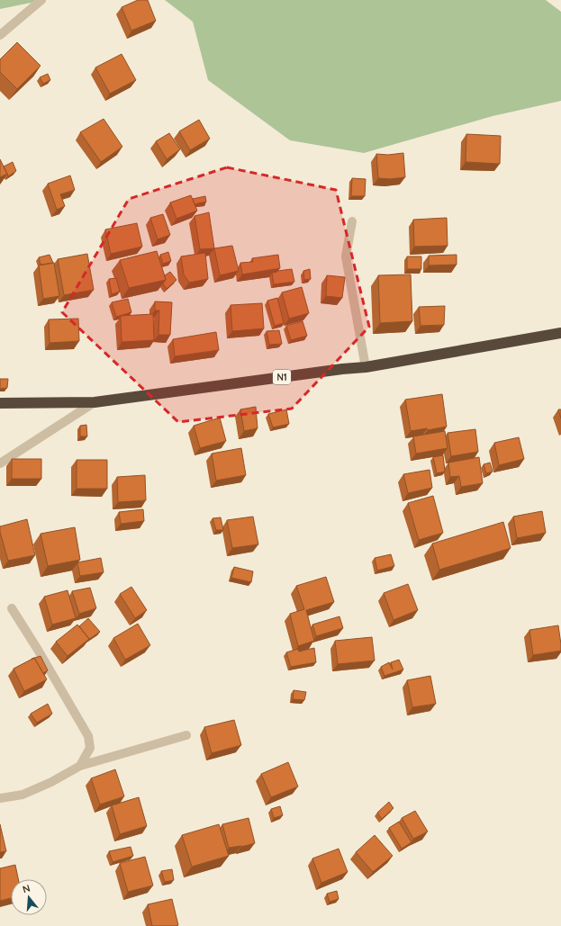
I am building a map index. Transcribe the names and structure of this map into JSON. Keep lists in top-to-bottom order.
{
  "streets": {
    "highway": ["N1"]
  },
  "north": "top"
}
